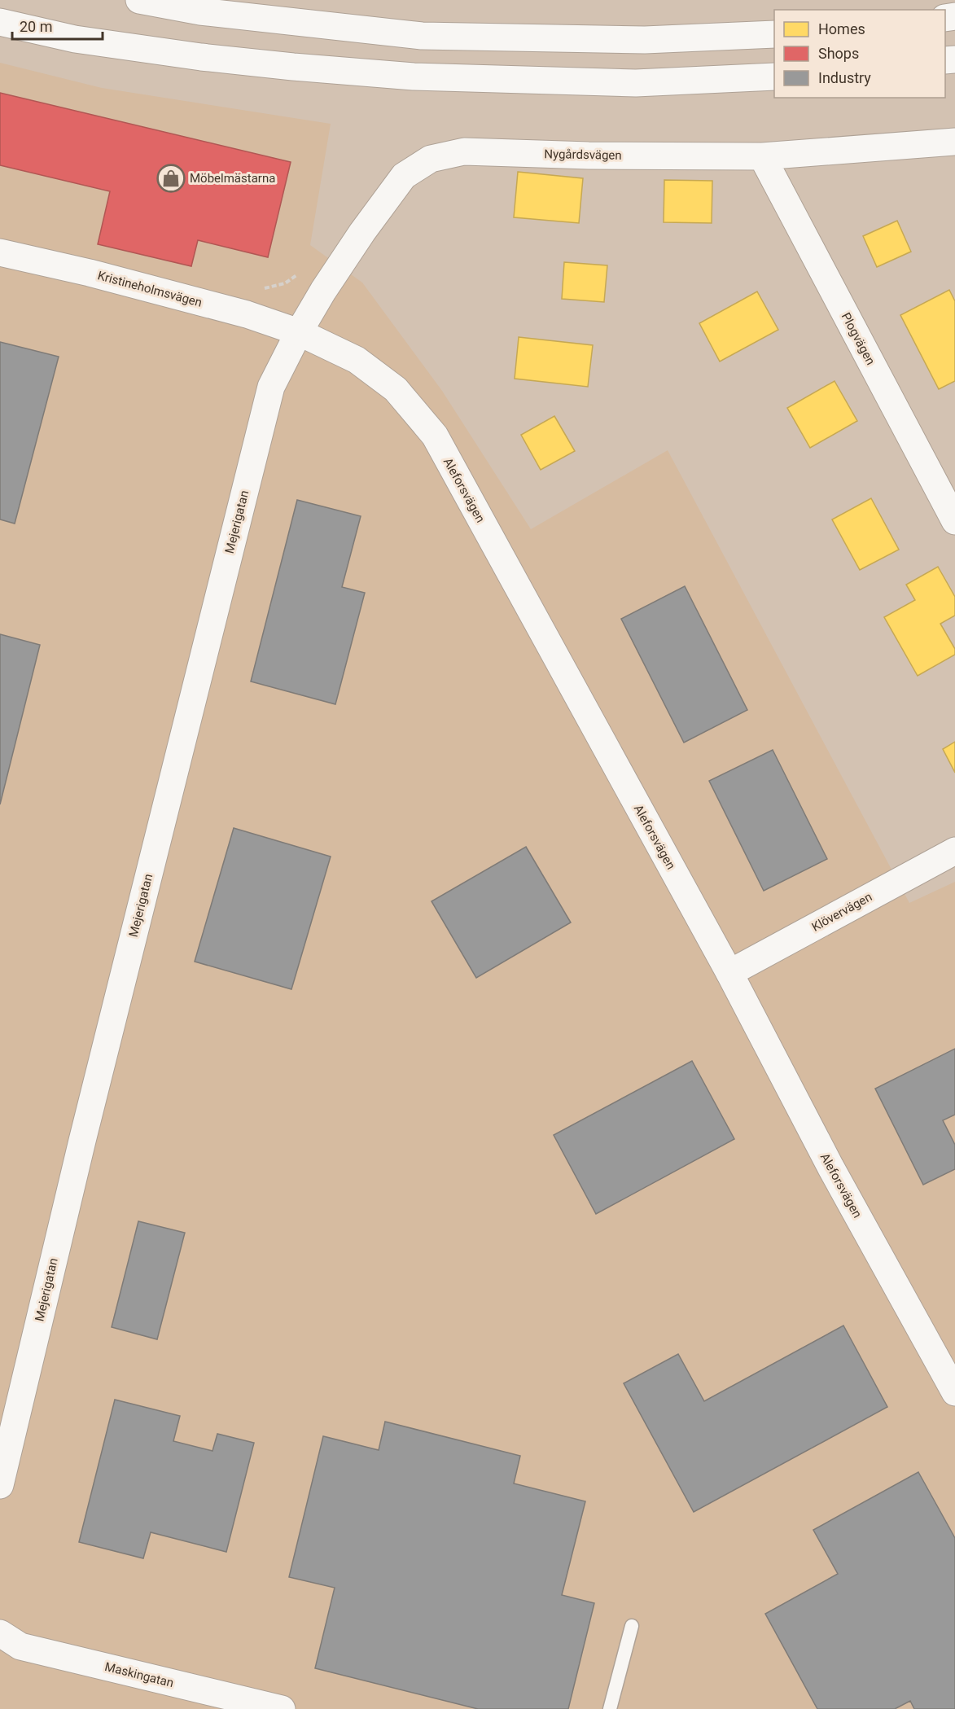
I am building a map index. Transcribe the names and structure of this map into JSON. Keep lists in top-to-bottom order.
{
  "streets": {
    "main road": [
      "Nygårdsvägen",
      "Kristineholmsvägen",
      "Plogvägen",
      "Aleforsvägen",
      "Mejerigatan",
      "Klövervägen",
      "Maskingatan"
    ]
  },
  "crossings": [
    ["Nygårdsvägen", "Kristineholmsvägen"],
    ["Nygårdsvägen", "Plogvägen"],
    ["Nygårdsvägen", "Aleforsvägen"],
    ["Nygårdsvägen", "Mejerigatan"],
    ["Kristineholmsvägen", "Aleforsvägen"],
    ["Kristineholmsvägen", "Mejerigatan"],
    ["Aleforsvägen", "Mejerigatan"],
    ["Aleforsvägen", "Klövervägen"]
  ],
  "places": {
    "shop": ["Möbelmästarna"]
  },
  "legend": ["Homes", "Shops", "Industry"],
  "scale_bar": "20 m"
}
